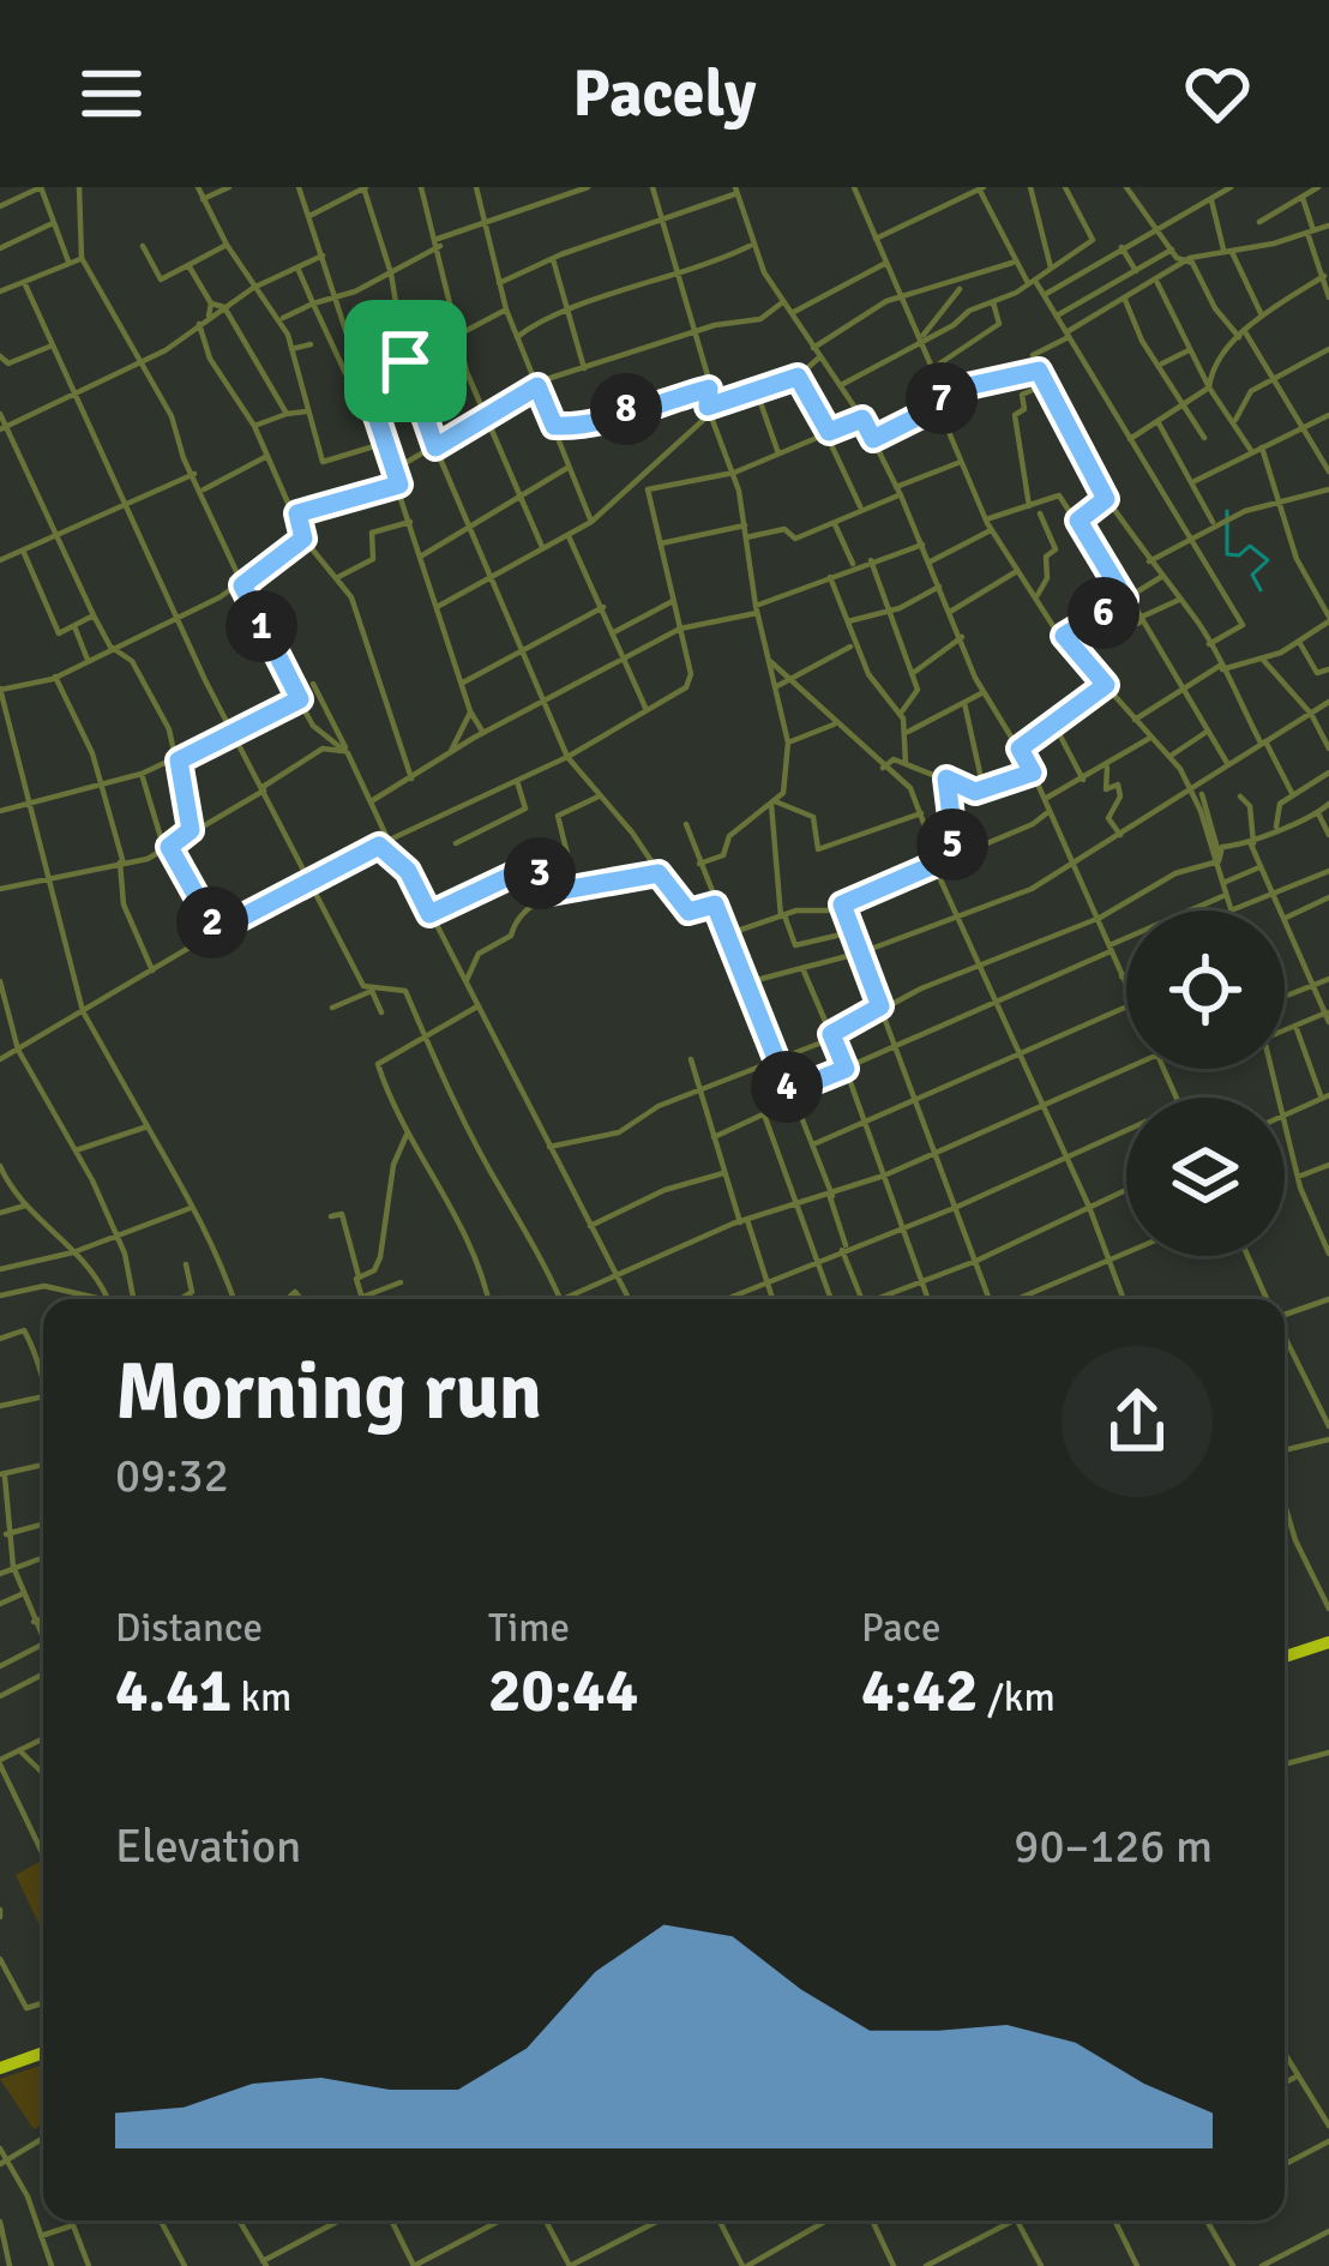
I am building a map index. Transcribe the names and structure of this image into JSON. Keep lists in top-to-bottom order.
{
  "page": {
    "header": "Pacely",
    "pins": [
      "7",
      "8",
      "6",
      "1",
      "5",
      "3",
      "2",
      "4"
    ],
    "heading": ["Morning run", "09:32"],
    "stats": [
      ["Distance", "4.41 km"],
      ["Time", "20:44"],
      ["Pace", "4:42 /km"]
    ],
    "chart": ["Elevation", "90–126 m"]
  }
}
